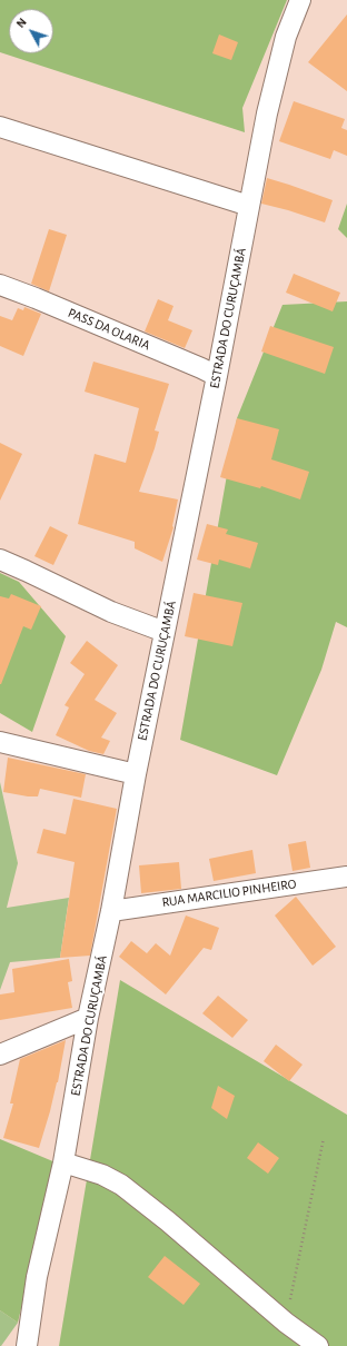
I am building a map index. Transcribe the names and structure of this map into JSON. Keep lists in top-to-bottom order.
{
  "streets": {
    "street": ["ESTRADA DO CURUÇAMBÁ", "PASS DA OLARIA", "RUA MARCILIO PINHEIRO"]
  },
  "crossings": [
    ["ESTRADA DO CURUÇAMBÁ", "PASS DA OLARIA"],
    ["ESTRADA DO CURUÇAMBÁ", "RUA MARCILIO PINHEIRO"]
  ],
  "north": "top left"
}
